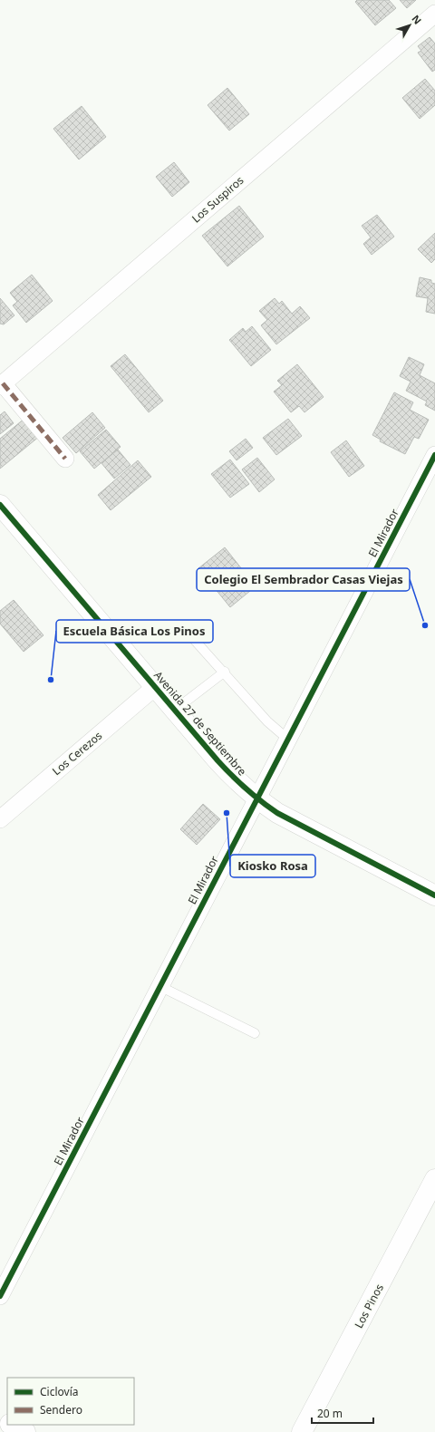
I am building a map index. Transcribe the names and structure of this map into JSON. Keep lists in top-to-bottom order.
{
  "streets": {
    "street": [
      "Los Suspiros",
      "El Mirador",
      "Avenida 27 de Septiembre",
      "Los Cerezos",
      "Los Pinos"
    ]
  },
  "crossings": [
    ["El Mirador", "Avenida 27 de Septiembre"],
    ["Avenida 27 de Septiembre", "Los Cerezos"]
  ],
  "places": ["Colegio El Sembrador Casas Viejas", "Escuela Básica Los Pinos", "Kiosko Rosa"],
  "legend": ["Ciclovía", "Sendero"],
  "scale_bar": "20 m",
  "north": "top right"
}
